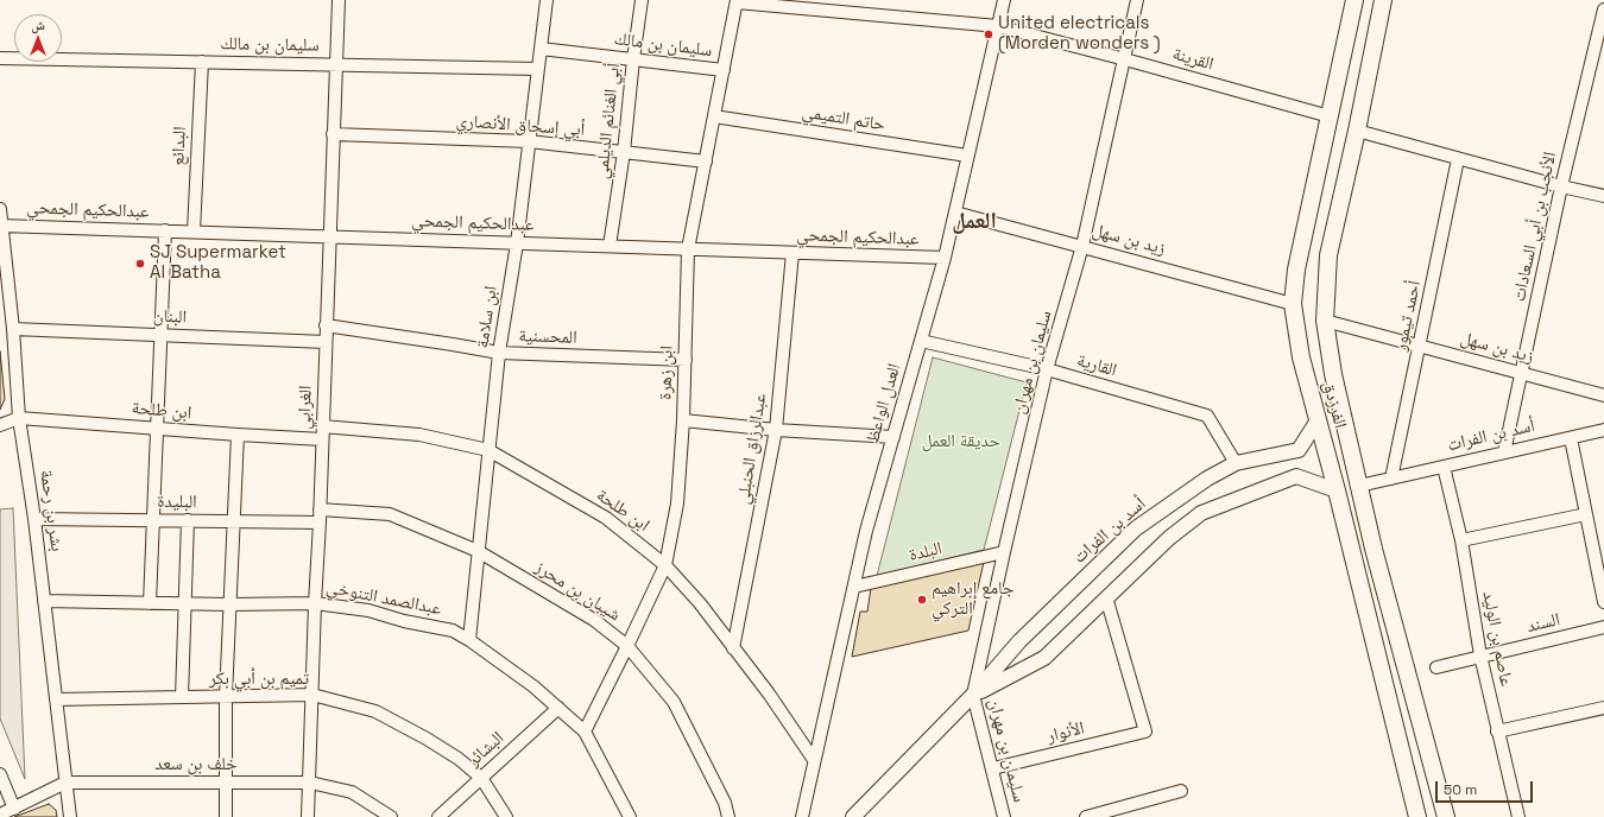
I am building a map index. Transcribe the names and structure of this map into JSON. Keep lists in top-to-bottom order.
{
  "streets": {
    "main road": ["الفرزدق"],
    "street": [
      "سليمان بن مالك",
      "القرينة",
      "حاتم التميمي",
      "أبي الغنائم الديلمي",
      "أبي إسحاق الأنصاري",
      "البدائع",
      "عبدالحكيم الجمحي",
      "الأنجب بن أبي السعادات",
      "زيد بن سهل",
      "أحمد تيمور",
      "البنان",
      "ابن سلامة",
      "المحسنية",
      "سليمان بن مهران",
      "القارية",
      "ابن زهرة",
      "العدل الواعظ",
      "الغرابي",
      "ابن طلحة",
      "أسد بن الفرات",
      "عبدالرزاق الحنبلي",
      "البليدة",
      "بشر بن رحمة",
      "البلدة",
      "شيبان بن محرز",
      "عبدالصمد التنوخي",
      "السند",
      "عاصم بن الوليد",
      "تميم بن أبي بكر",
      "الأنوار",
      "البشائر",
      "خلف بن سعد"
    ]
  },
  "crossings": [
    ["سليمان بن مالك", "أبي الغنائم الديلمي"],
    ["سليمان بن مالك", "البدائع"],
    ["سليمان بن مالك", "ابن سلامة"],
    ["سليمان بن مالك", "ابن زهرة"],
    ["سليمان بن مالك", "الغرابي"],
    ["القرينة", "سليمان بن مهران"],
    ["القرينة", "ابن زهرة"],
    ["القرينة", "العدل الواعظ"],
    ["القرينة", "الفرزدق"],
    ["حاتم التميمي", "ابن زهرة"],
    ["حاتم التميمي", "العدل الواعظ"],
    ["أبي الغنائم الديلمي", "أبي إسحاق الأنصاري"],
    ["أبي الغنائم الديلمي", "عبدالحكيم الجمحي"],
    ["أبي إسحاق الأنصاري", "ابن سلامة"],
    ["أبي إسحاق الأنصاري", "ابن زهرة"],
    ["أبي إسحاق الأنصاري", "الغرابي"],
    ["البدائع", "عبدالحكيم الجمحي"],
    ["عبدالحكيم الجمحي", "ابن سلامة"],
    ["عبدالحكيم الجمحي", "ابن زهرة"],
    ["عبدالحكيم الجمحي", "العدل الواعظ"],
    ["عبدالحكيم الجمحي", "الغرابي"],
    ["عبدالحكيم الجمحي", "عبدالرزاق الحنبلي"],
    ["عبدالحكيم الجمحي", "بشر بن رحمة"],
    ["الأنجب بن أبي السعادات", "زيد بن سهل"],
    ["الأنجب بن أبي السعادات", "أسد بن الفرات"],
    ["زيد بن سهل", "أحمد تيمور"],
    ["زيد بن سهل", "سليمان بن مهران"],
    ["زيد بن سهل", "العدل الواعظ"],
    ["زيد بن سهل", "الفرزدق"],
    ["أحمد تيمور", "أسد بن الفرات"],
    ["البنان", "الغرابي"],
    ["البنان", "بشر بن رحمة"],
    ["ابن سلامة", "المحسنية"],
    ["ابن سلامة", "ابن طلحة"],
    ["ابن سلامة", "شيبان بن محرز"],
    ["ابن سلامة", "عبدالصمد التنوخي"],
    ["المحسنية", "ابن زهرة"],
    ["المحسنية", "الغرابي"],
    ["سليمان بن مهران", "القارية"],
    ["سليمان بن مهران", "أسد بن الفرات"],
    ["سليمان بن مهران", "البلدة"],
    ["سليمان بن مهران", "الأنوار"],
    ["القارية", "العدل الواعظ"],
    ["القارية", "أسد بن الفرات"],
    ["ابن زهرة", "ابن طلحة"],
    ["ابن زهرة", "شيبان بن محرز"],
    ["ابن زهرة", "عبدالصمد التنوخي"],
    ["العدل الواعظ", "ابن طلحة"],
    ["العدل الواعظ", "البلدة"],
    ["الفرزدق", "أسد بن الفرات"],
    ["الغرابي", "ابن طلحة"],
    ["الغرابي", "البليدة"],
    ["الغرابي", "شيبان بن محرز"],
    ["الغرابي", "عبدالصمد التنوخي"],
    ["الغرابي", "تميم بن أبي بكر"],
    ["الغرابي", "خلف بن سعد"],
    ["ابن طلحة", "عبدالرزاق الحنبلي"],
    ["ابن طلحة", "بشر بن رحمة"],
    ["أسد بن الفرات", "عاصم بن الوليد"],
    ["أسد بن الفرات", "الأنوار"],
    ["البليدة", "بشر بن رحمة"],
    ["بشر بن رحمة", "عبدالصمد التنوخي"],
    ["بشر بن رحمة", "تميم بن أبي بكر"],
    ["بشر بن رحمة", "خلف بن سعد"],
    ["عبدالصمد التنوخي", "البشائر"],
    ["السند", "عاصم بن الوليد"],
    ["تميم بن أبي بكر", "البشائر"]
  ],
  "districts": ["العمل"],
  "parks": ["حديقة العمل"],
  "places": ["United electricals (Morden wonders )", "SJ Supermarket Al Batha", "جامع إبراهيم التركي"],
  "scale_bar": "50 m",
  "north": "top"
}
